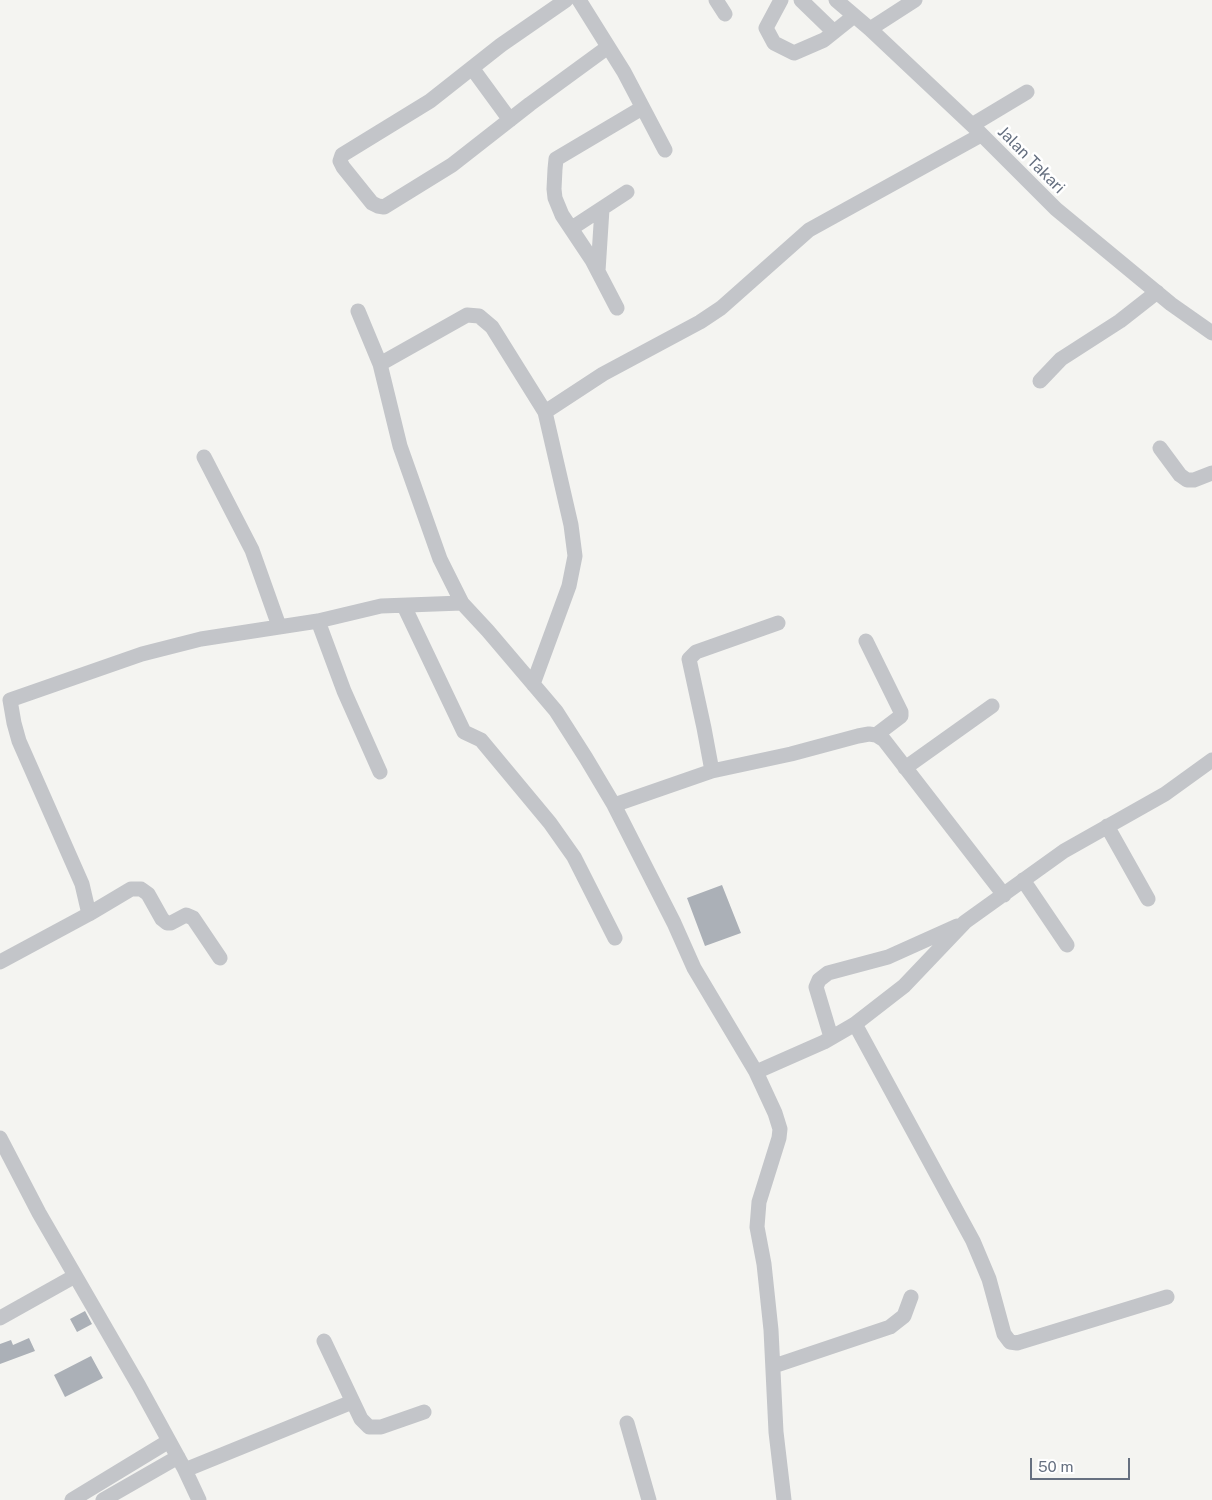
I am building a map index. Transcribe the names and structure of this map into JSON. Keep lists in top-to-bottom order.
{
  "streets": {
    "street": ["Jalan Takari"]
  },
  "scale_bar": "50 m"
}
